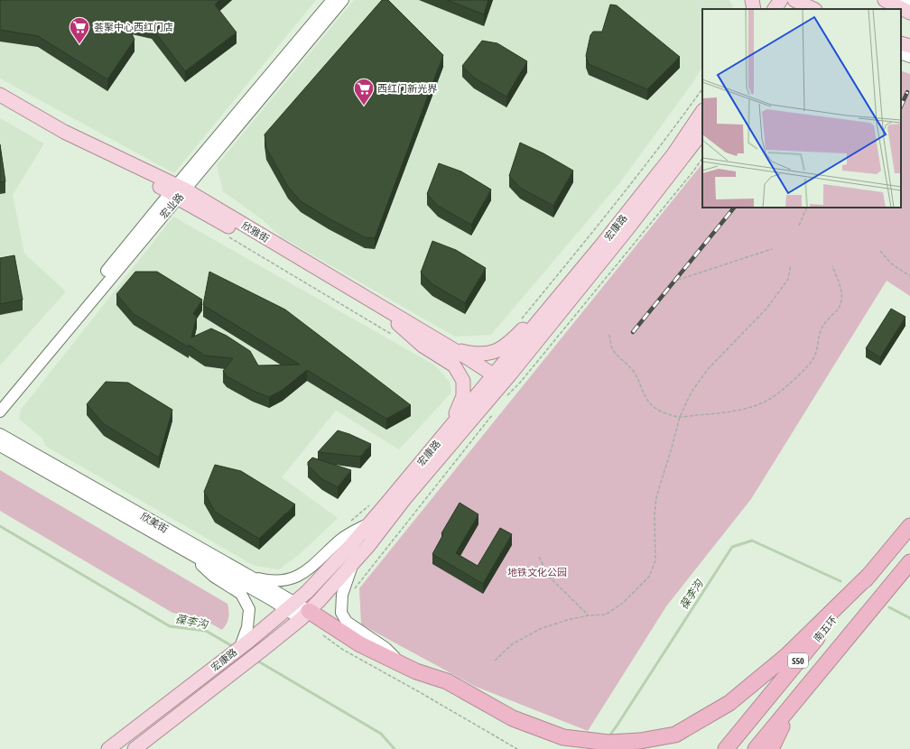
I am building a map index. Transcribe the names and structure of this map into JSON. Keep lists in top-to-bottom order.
{
  "streets": {
    "highway": ["南五环", "S50"],
    "main road": ["宏康路", "欣雅街"],
    "street": ["宏业路", "欣美街"]
  },
  "crossings": [
    ["宏业路", "欣雅街"],
    ["宏康路", "欣雅街"],
    ["宏康路", "欣美街"]
  ],
  "water": ["葆李沟"],
  "parks": ["地铁文化公园"],
  "places": {
    "supermarket": ["荟聚中心西红门店", "西红门新光界"]
  }
}
